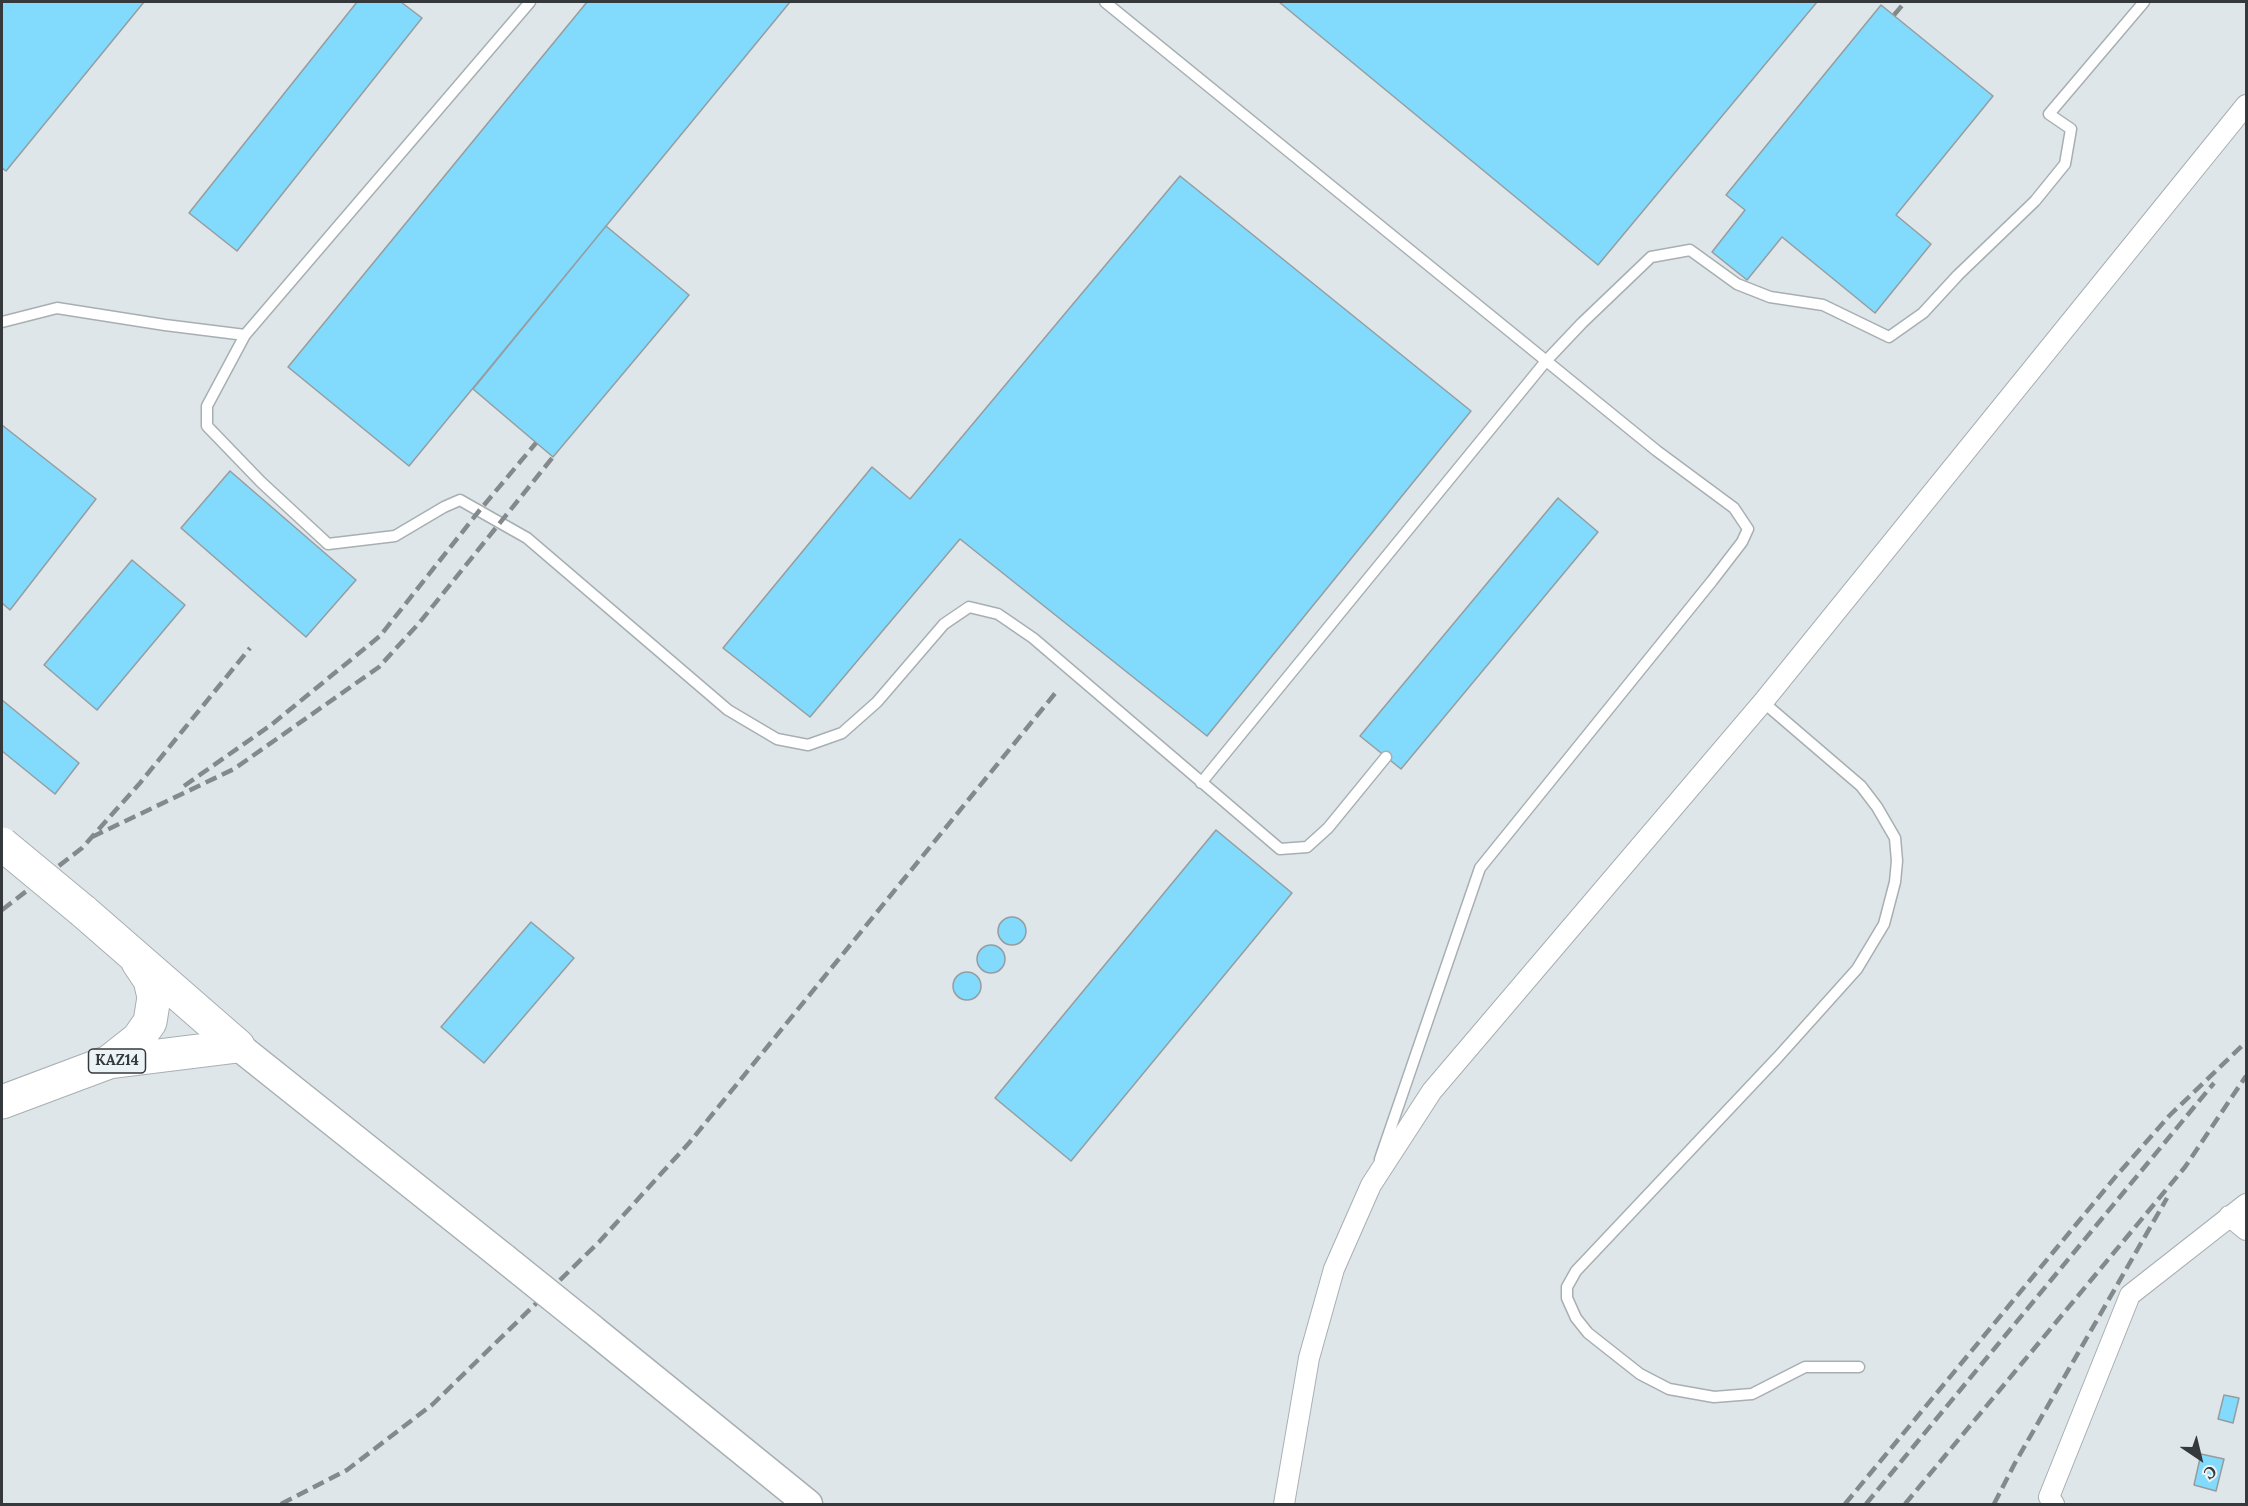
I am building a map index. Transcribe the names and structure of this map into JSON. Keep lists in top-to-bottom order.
{
  "streets": {
    "highway": ["KAZ14"]
  },
  "north": "bottom right"
}
